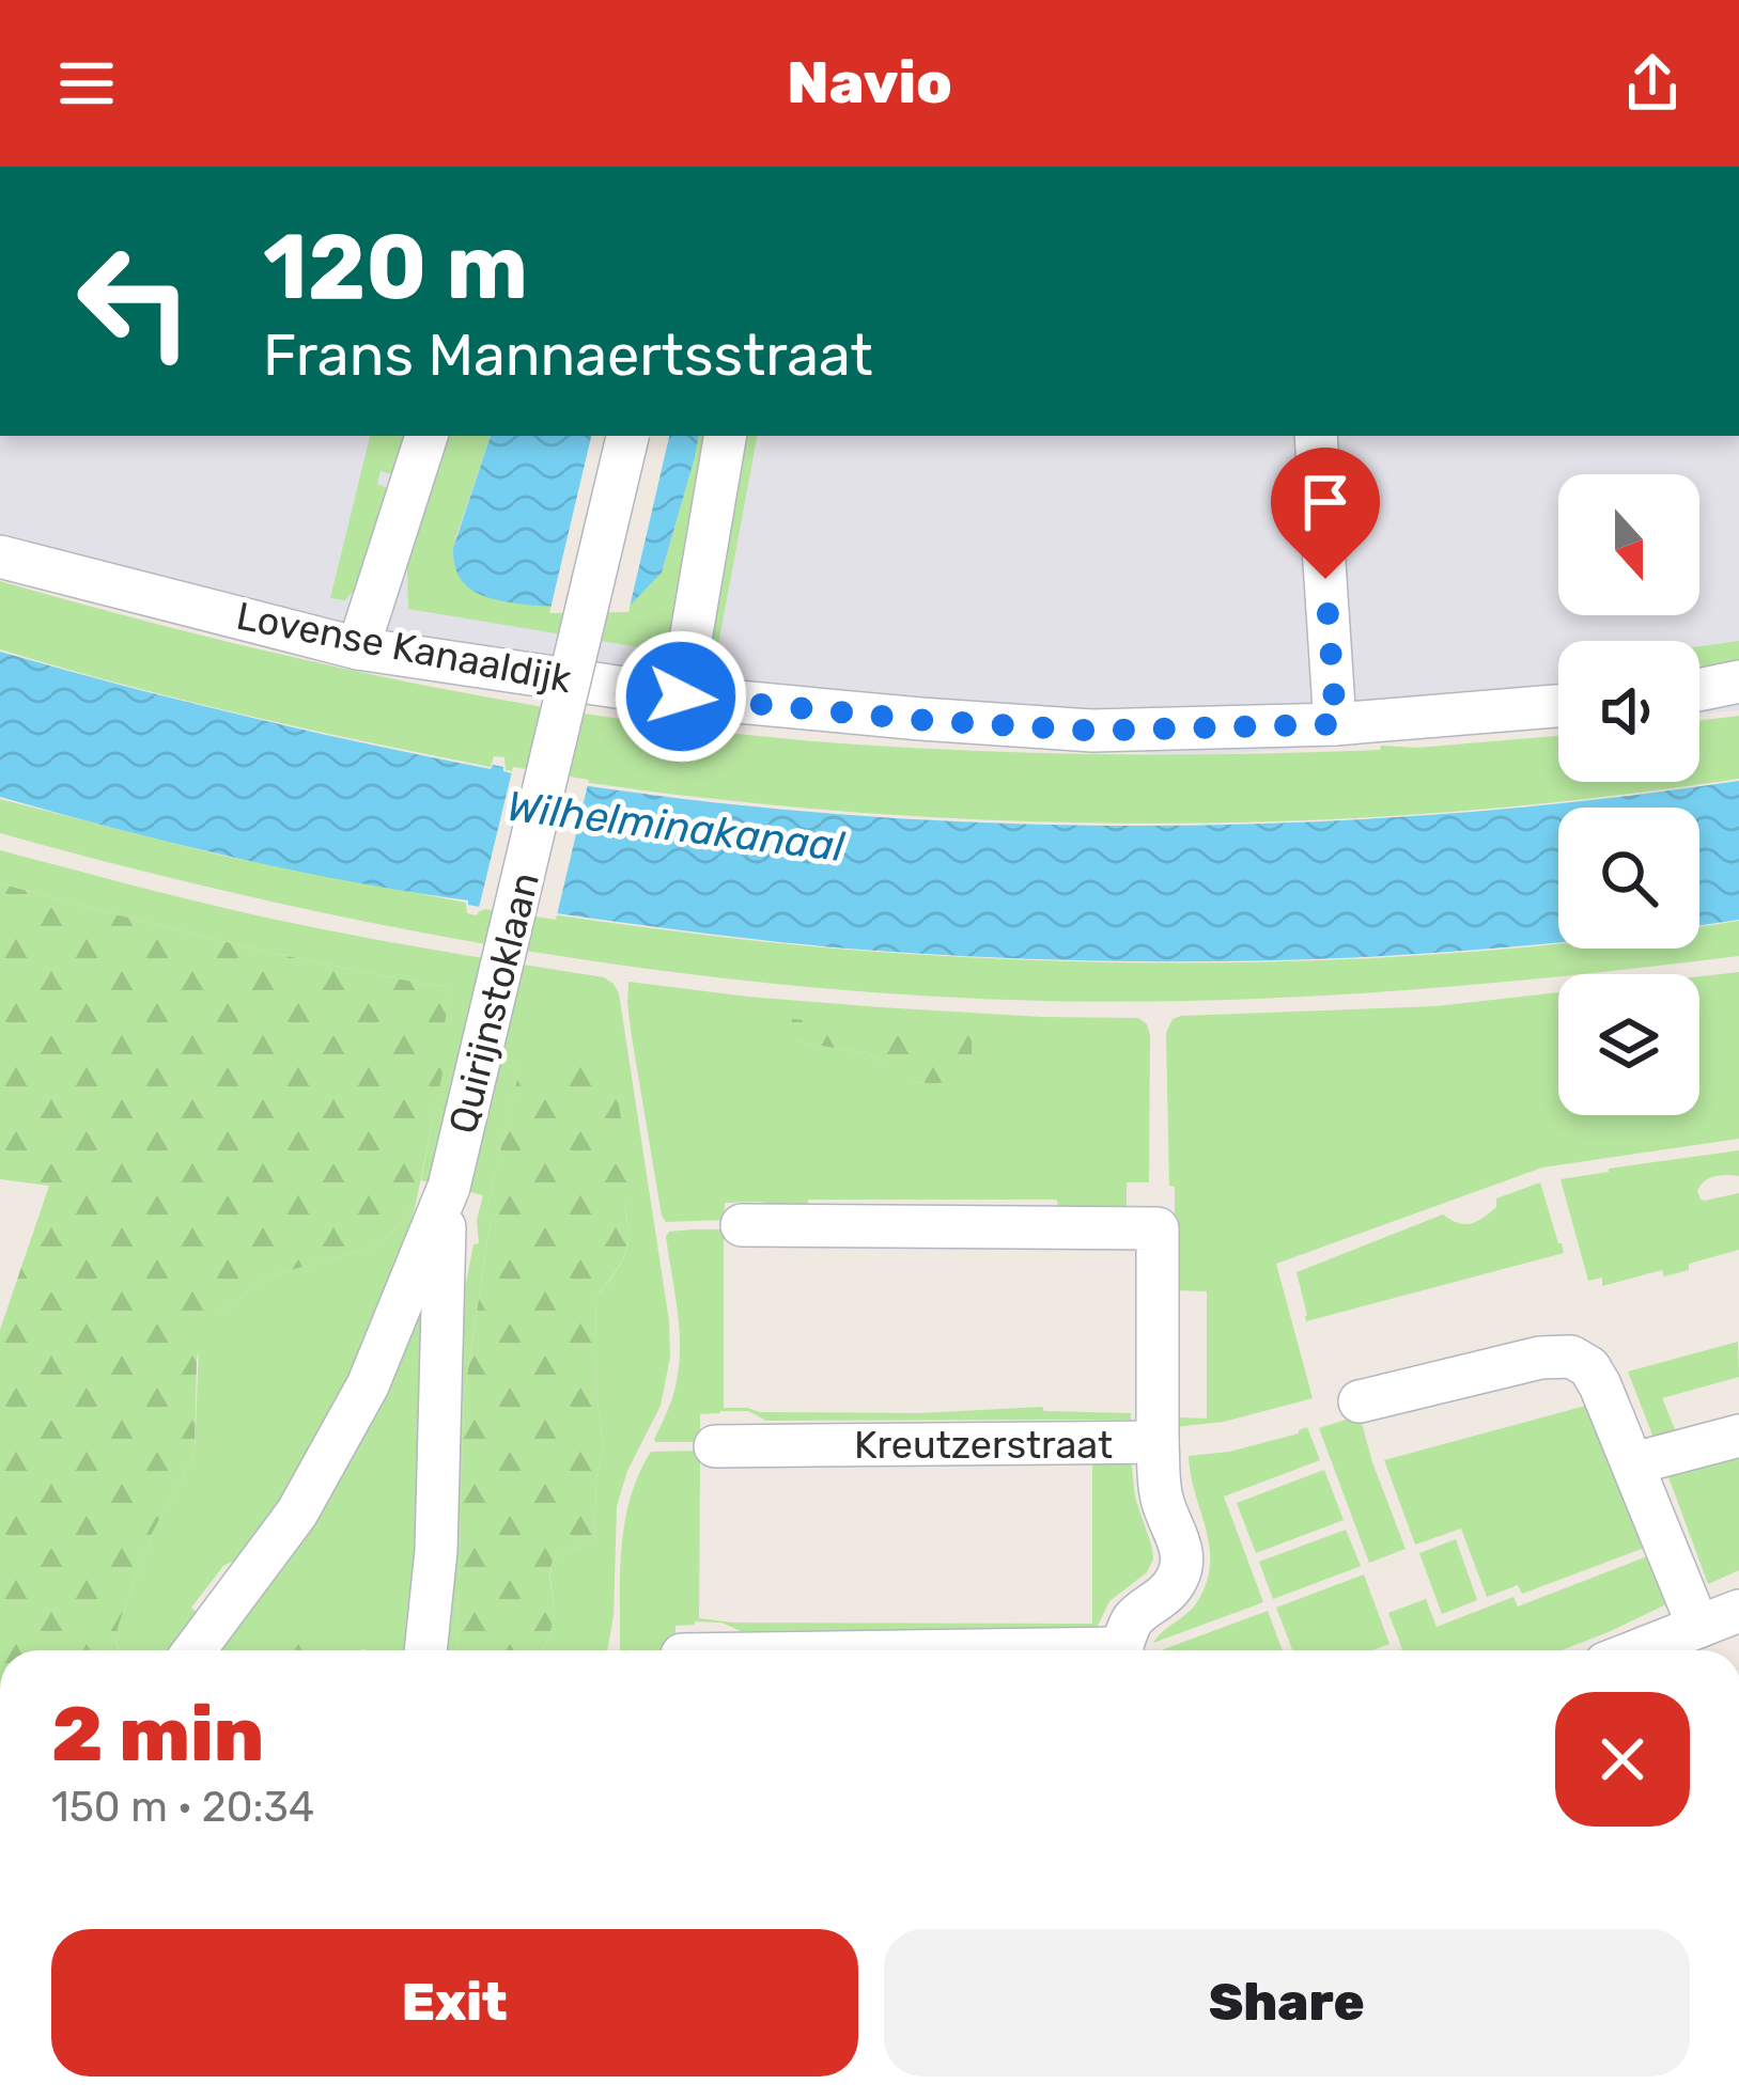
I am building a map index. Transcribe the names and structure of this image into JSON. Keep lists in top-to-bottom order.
{
  "streets": {
    "street": ["Lovense Kanaaldijk", "Quirijnstoklaan", "Kreutzerstraat"]
  },
  "water": ["Wilhelminakanaal"],
  "north": "bottom",
  "page": {
    "header": "Navio",
    "turn": ["120 m", "Frans Mannaertsstraat"],
    "heading": ["2 min", "150 m · 20:34"],
    "buttons": ["Exit", "Share"]
  }
}
